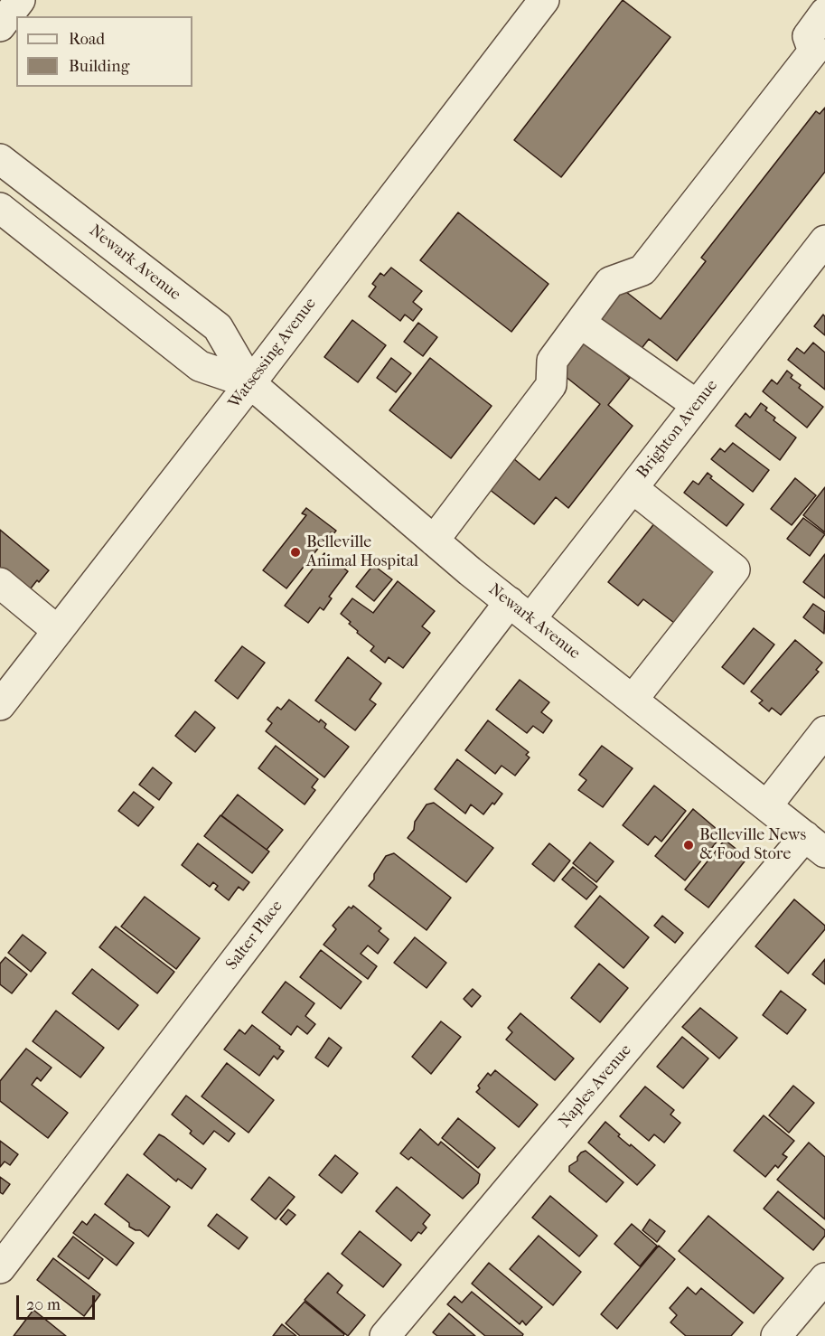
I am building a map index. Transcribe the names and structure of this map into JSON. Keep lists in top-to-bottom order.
{
  "streets": {
    "street": [
      "Newark Avenue",
      "Watsessing Avenue",
      "Brighton Avenue",
      "Salter Place",
      "Naples Avenue"
    ]
  },
  "crossings": [
    ["Newark Avenue", "Watsessing Avenue"],
    ["Newark Avenue", "Brighton Avenue"],
    ["Newark Avenue", "Salter Place"],
    ["Newark Avenue", "Naples Avenue"],
    ["Brighton Avenue", "Salter Place"]
  ],
  "places": ["Belleville Animal Hospital", "Belleville News & Food Store"],
  "legend": ["Road", "Building"],
  "scale_bar": "20 m"
}
